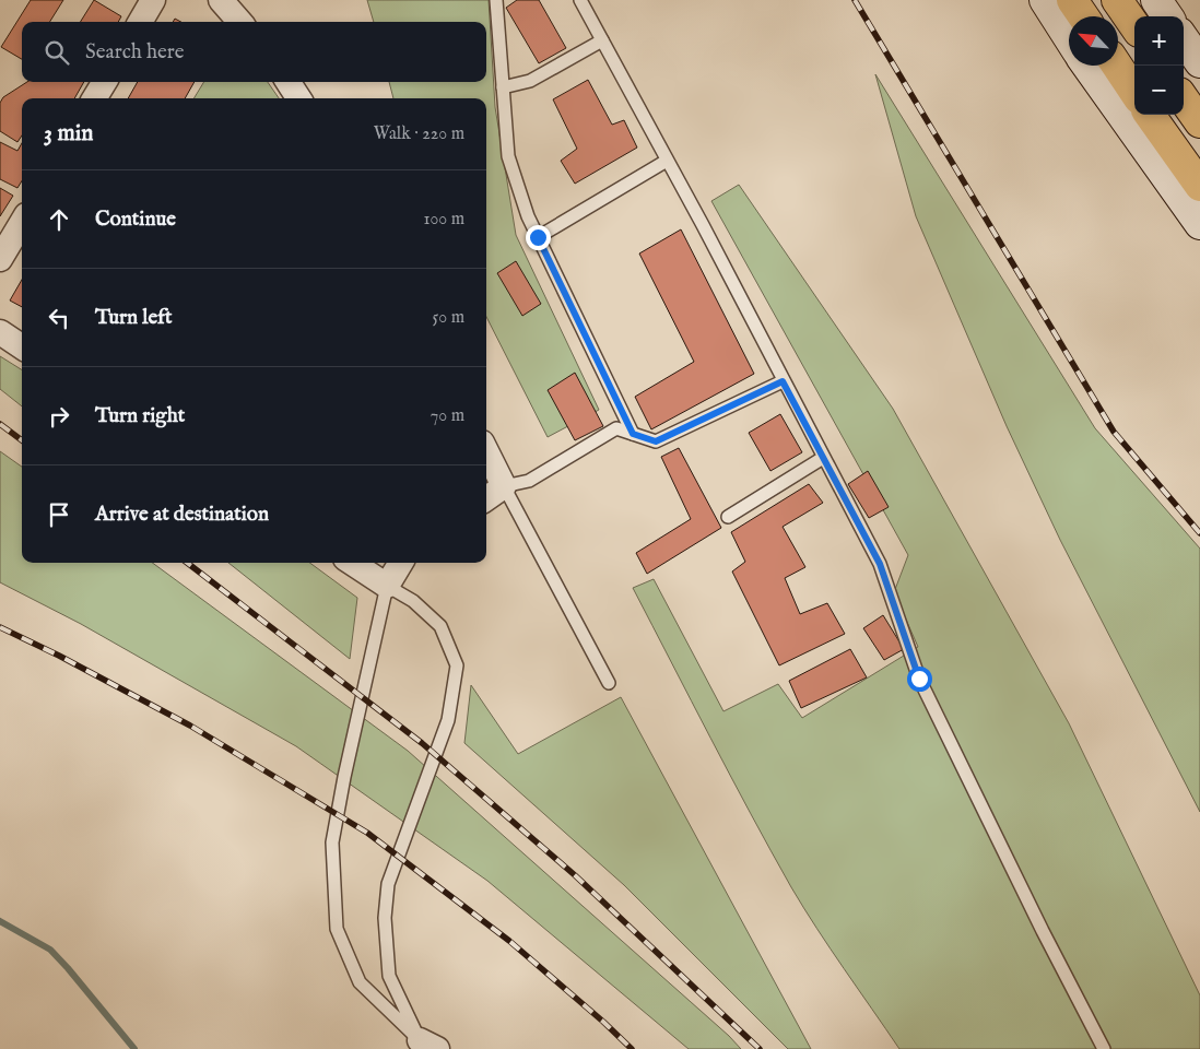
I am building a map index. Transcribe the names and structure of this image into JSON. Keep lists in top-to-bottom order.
{
  "north": "top left",
  "page": {
    "map_buttons": ["+", "−"],
    "search": "Search here",
    "heading": ["3 min", "Walk · 220 m"],
    "list": [
      ["Continue", "100 m"],
      ["Turn left", "50 m"],
      ["Turn right", "70 m"],
      "Arrive at destination"
    ]
  }
}
